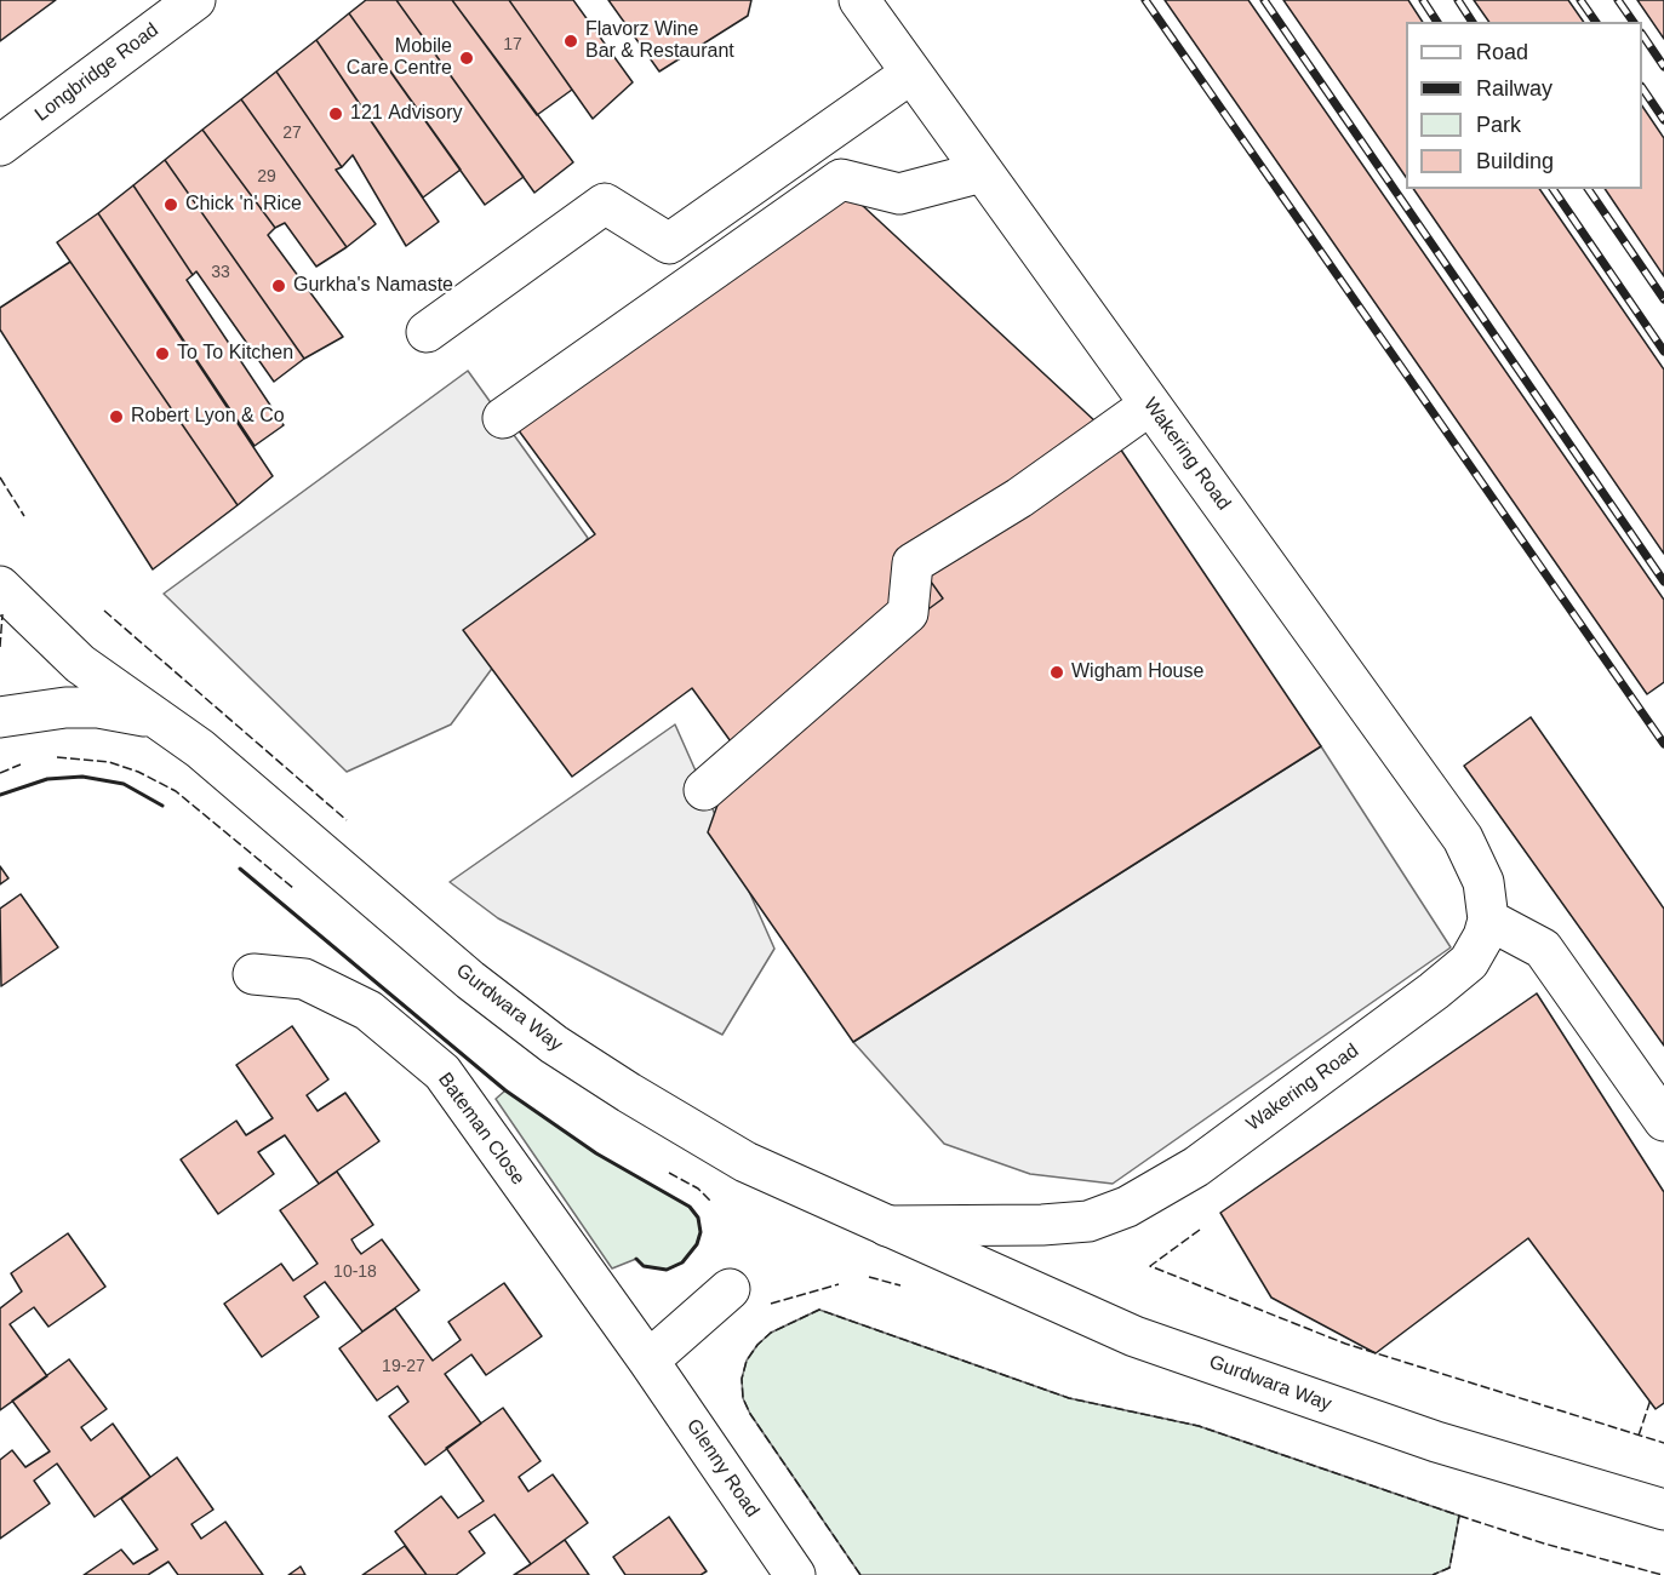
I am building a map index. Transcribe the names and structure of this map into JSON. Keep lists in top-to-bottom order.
{
  "streets": {
    "street": [
      "Longbridge Road",
      "Wakering Road",
      "Gurdwara Way",
      "Bateman Close",
      "Glenny Road"
    ]
  },
  "crossings": [
    ["Wakering Road", "Gurdwara Way"],
    ["Bateman Close", "Glenny Road"]
  ],
  "places": [
    "Flavorz Wine Bar & Restaurant",
    "Mobile Care Centre",
    "121 Advisory",
    "Chick 'n' Rice",
    "Gurkha's Namaste",
    "To To Kitchen",
    "Robert Lyon & Co",
    "Wigham House"
  ],
  "house_numbers": [
    "17",
    "27",
    "29",
    "33",
    "10-18",
    "19-27"
  ],
  "legend": [
    "Road",
    "Railway",
    "Park",
    "Building"
  ]
}
